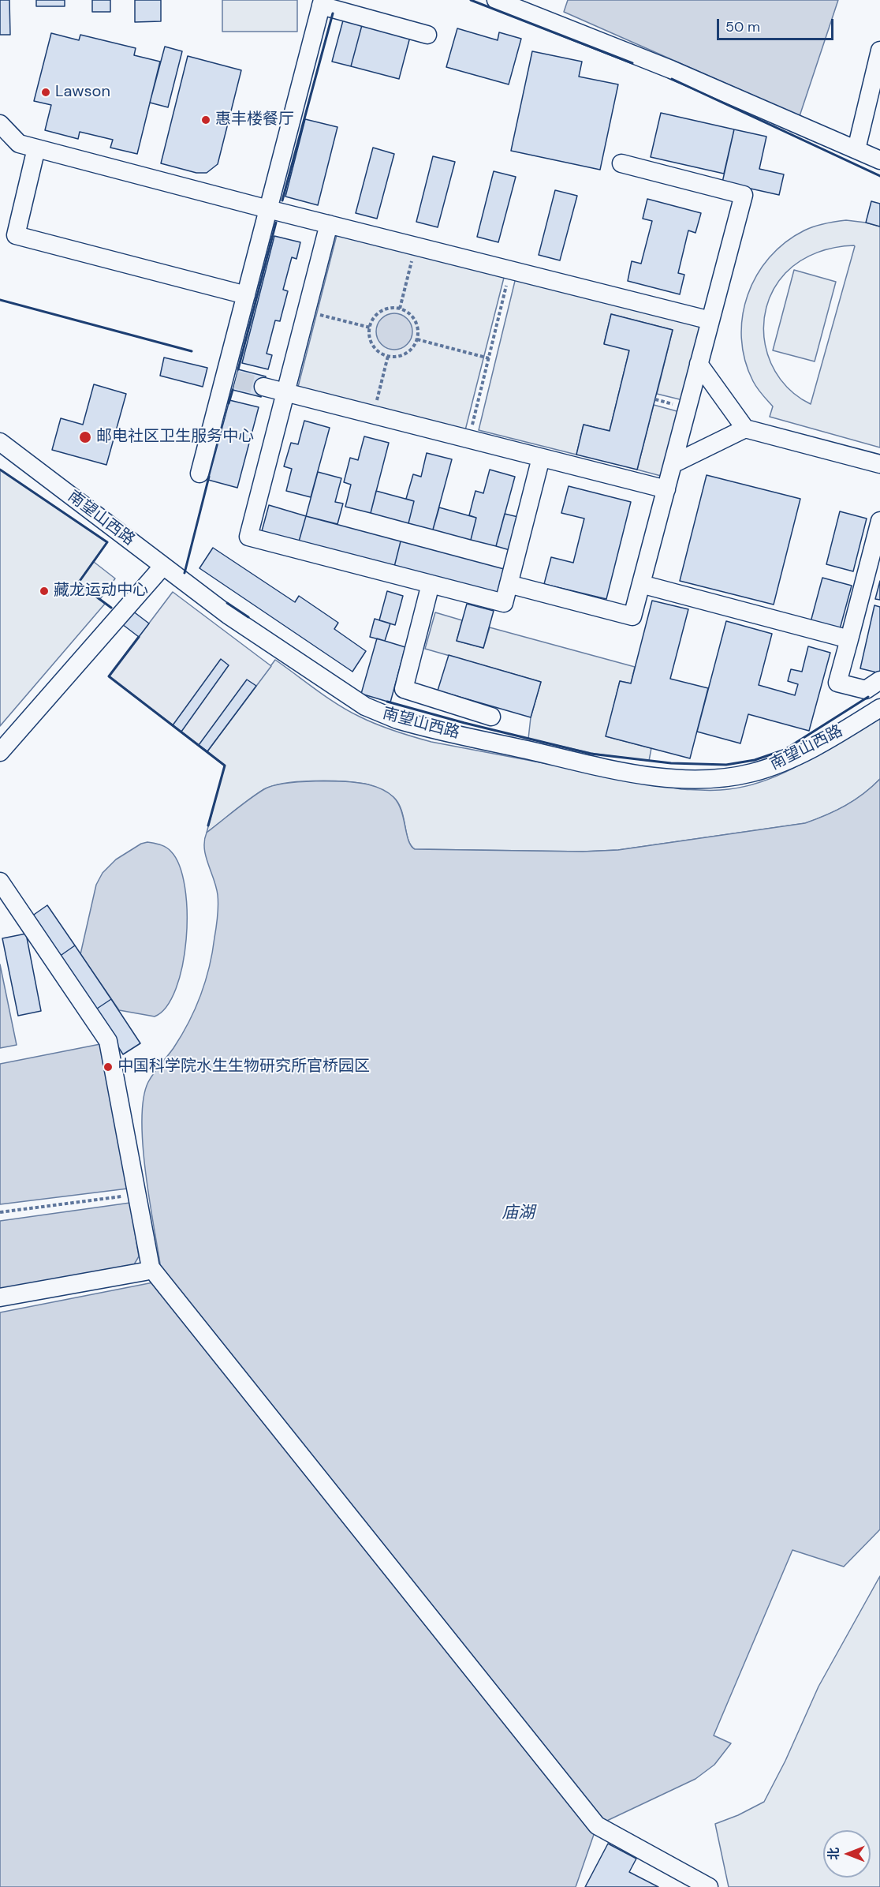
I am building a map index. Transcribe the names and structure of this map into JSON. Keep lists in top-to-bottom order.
{
  "streets": {
    "street": ["南望山西路"]
  },
  "water": ["庙湖"],
  "places": [
    "Lawson",
    "惠丰楼餐厅",
    "邮电社区卫生服务中心",
    "藏龙运动中心",
    "中国科学院水生生物研究所官桥园区"
  ],
  "scale_bar": "50 m",
  "north": "left"
}
